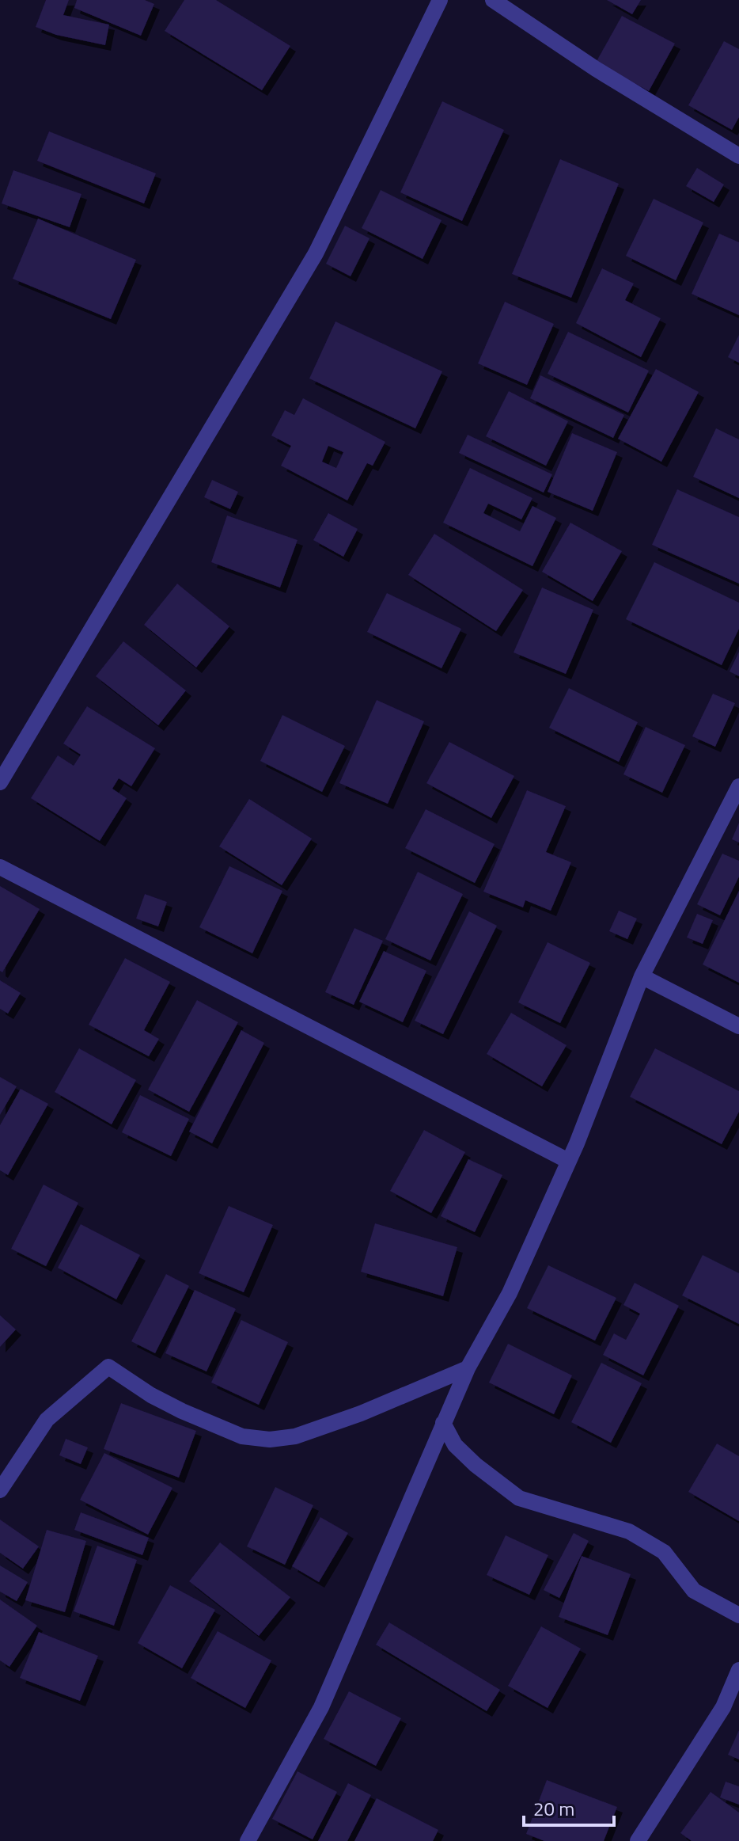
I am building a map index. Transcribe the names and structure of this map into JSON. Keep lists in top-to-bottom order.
{
  "scale_bar": "20 m"
}
